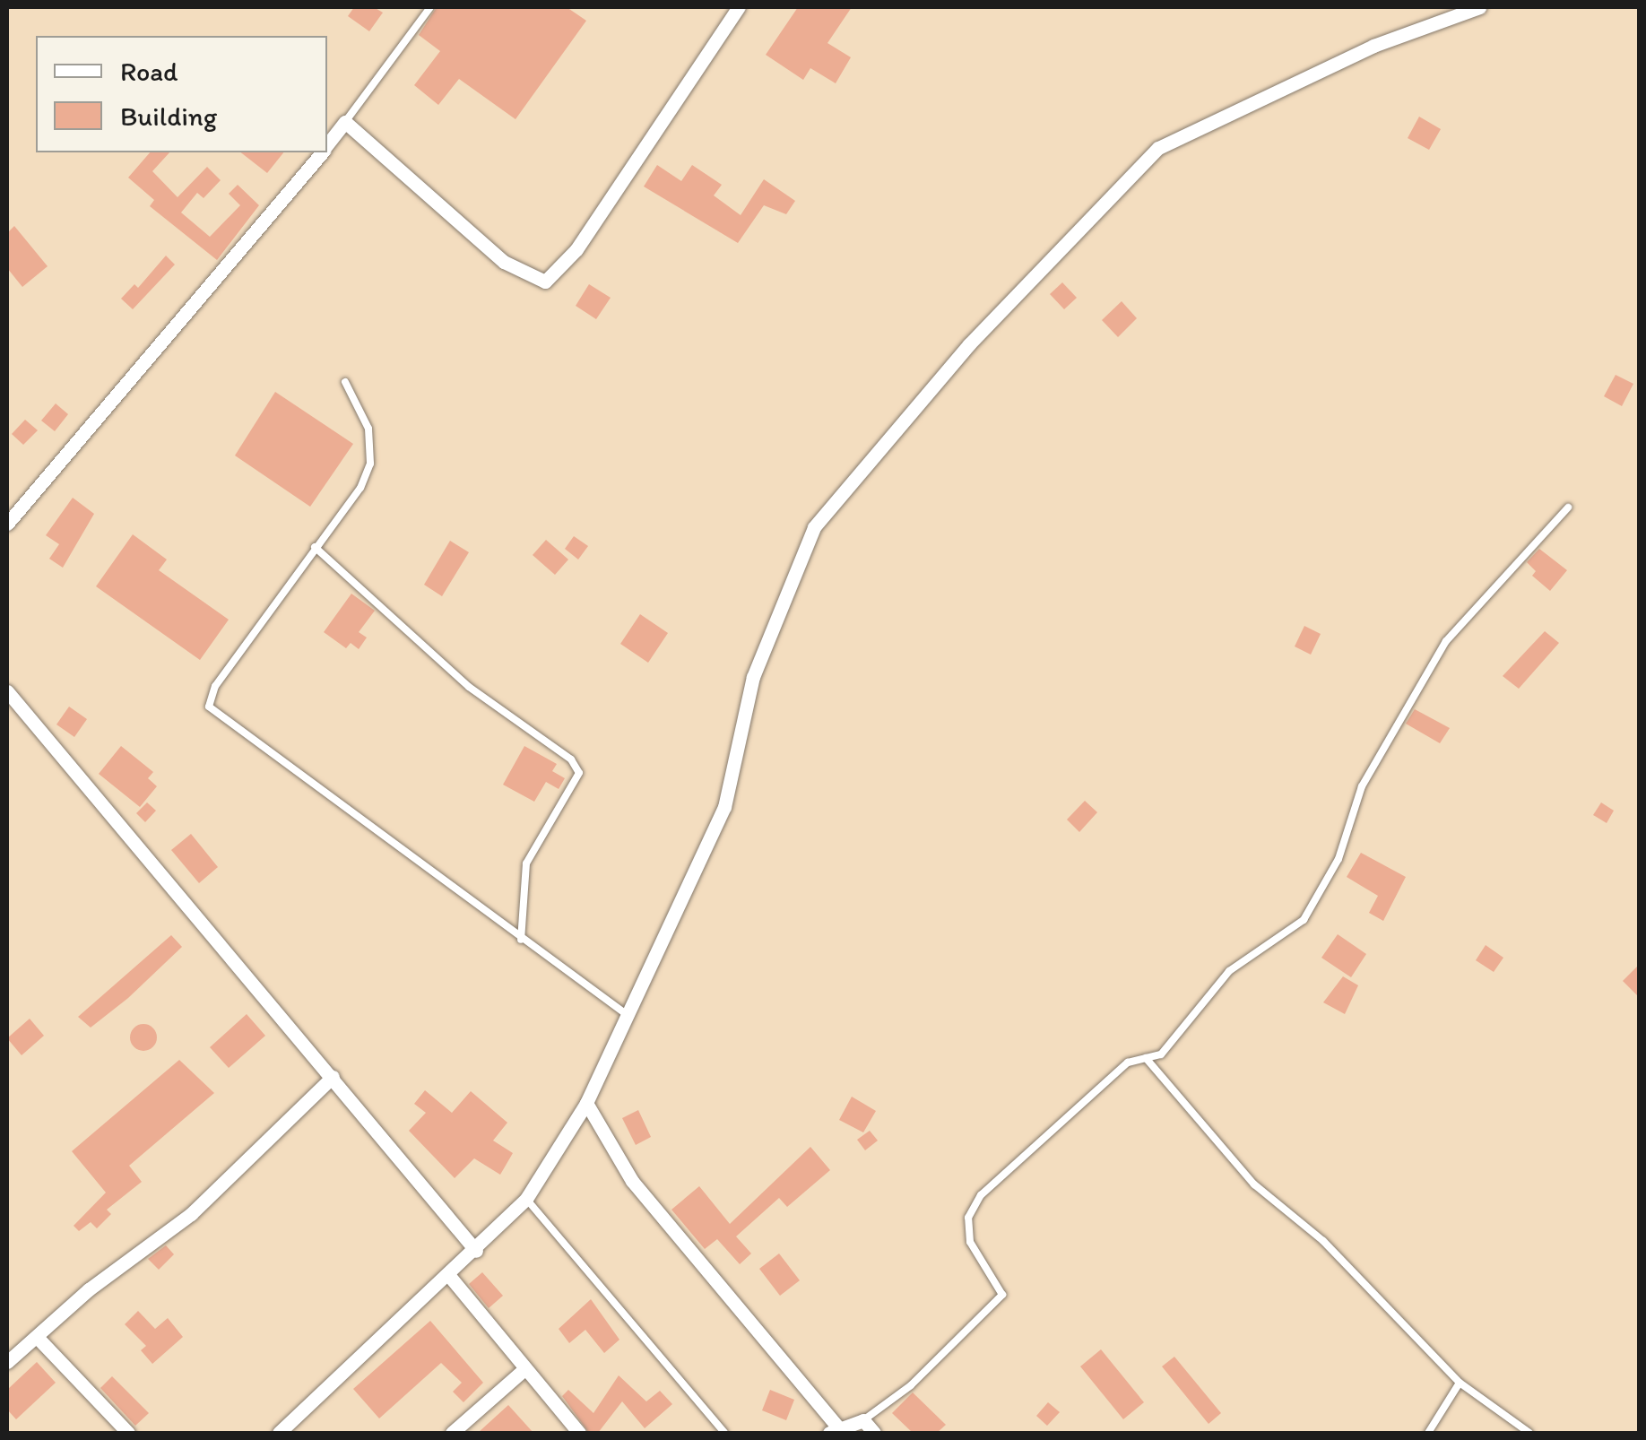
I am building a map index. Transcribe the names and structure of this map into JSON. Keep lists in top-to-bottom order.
{
  "legend": ["Road", "Building"]
}
